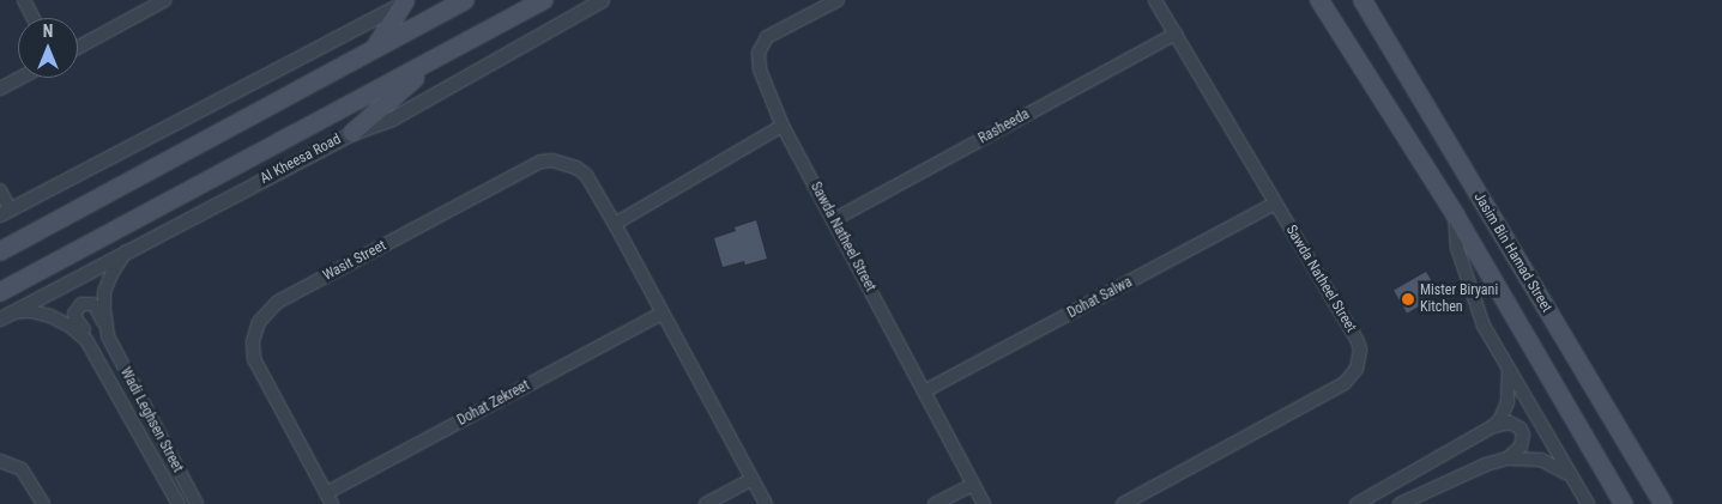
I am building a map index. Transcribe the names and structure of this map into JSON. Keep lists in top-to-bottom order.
{
  "streets": {
    "main road": ["Al Kheesa Road", "Jasim Bin Hamad Street"],
    "street": [
      "Rasheeda",
      "Sawda Natheel Street",
      "Wasit Street",
      "Dohat Salwa",
      "Dohat Zekreet",
      "Wadi Leghsen Street"
    ]
  },
  "crossings": [
    ["Rasheeda", "Sawda Natheel Street"],
    ["Al Kheesa Road", "Wadi Leghsen Street"],
    ["Sawda Natheel Street", "Dohat Salwa"],
    ["Wasit Street", "Dohat Zekreet"]
  ],
  "places": ["Mister Biryani Kitchen"],
  "north": "top"
}
